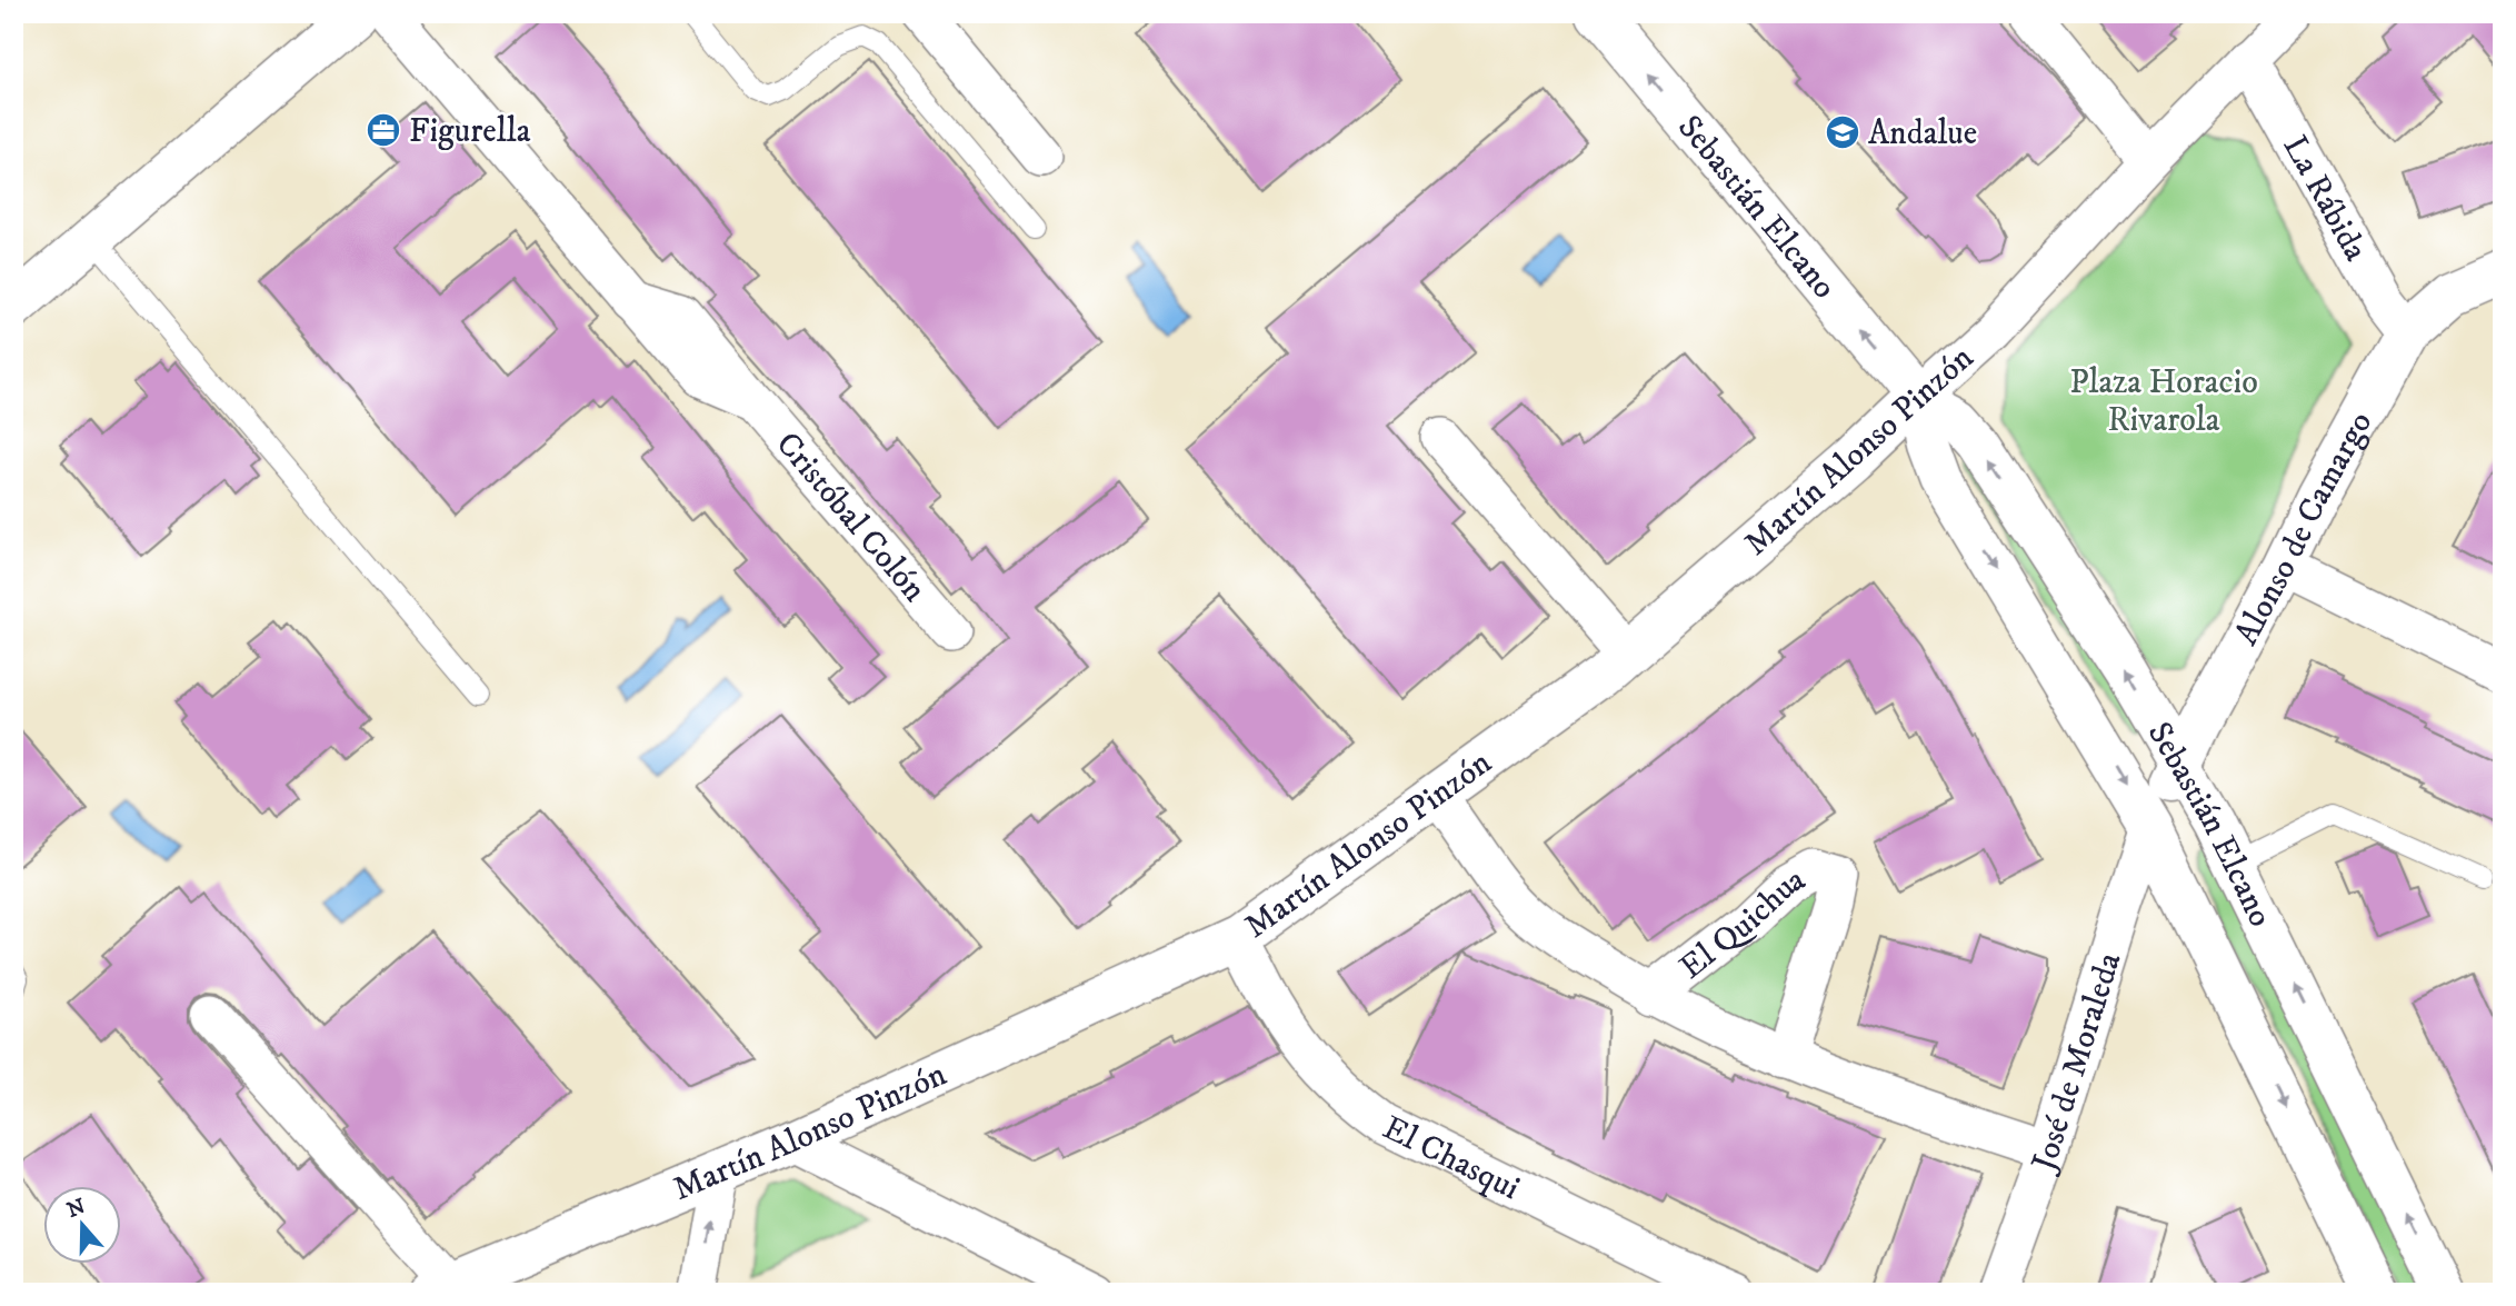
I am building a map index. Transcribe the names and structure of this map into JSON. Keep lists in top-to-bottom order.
{
  "streets": {
    "street": [
      "La Rábida",
      "Sebastián Elcano",
      "Martín Alonso Pinzón",
      "Cristóbal Colón",
      "Alonso de Camargo",
      "El Quichua",
      "José de Moraleda",
      "El Chasqui"
    ]
  },
  "crossings": [
    ["La Rábida", "Martín Alonso Pinzón"],
    ["La Rábida", "Alonso de Camargo"],
    ["Sebastián Elcano", "Martín Alonso Pinzón"],
    ["Sebastián Elcano", "Alonso de Camargo"],
    ["Sebastián Elcano", "José de Moraleda"],
    ["Martín Alonso Pinzón", "El Quichua"],
    ["Martín Alonso Pinzón", "El Chasqui"],
    ["Alonso de Camargo", "José de Moraleda"],
    ["El Quichua", "José de Moraleda"]
  ],
  "parks": ["Plaza Horacio Rivarola"],
  "places": {
    "office": ["Figurella"],
    "school or university": ["Andalue"]
  },
  "north": "top"
}
